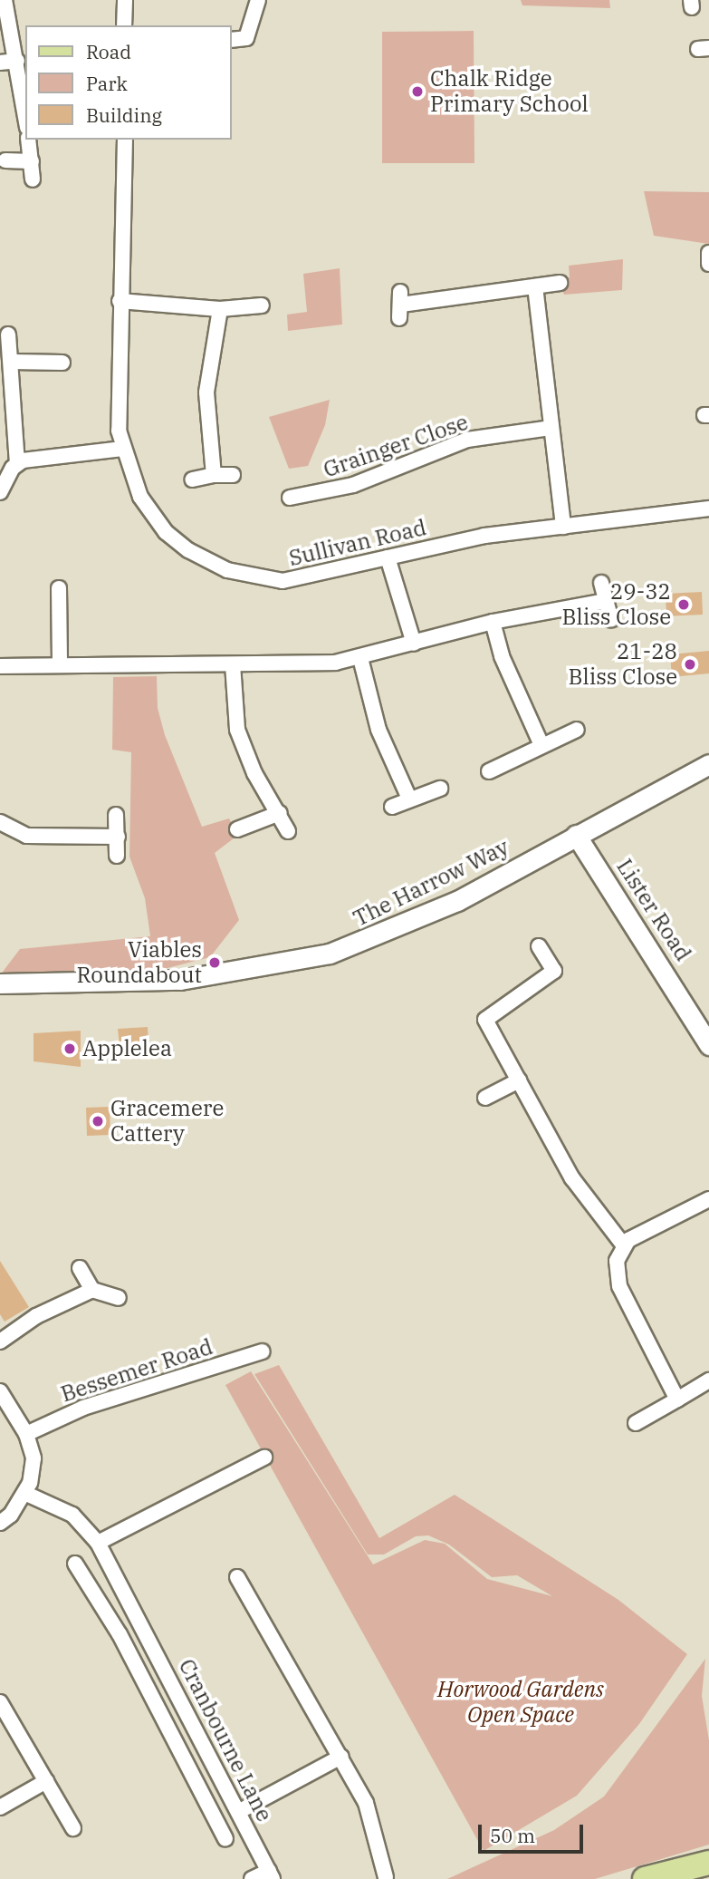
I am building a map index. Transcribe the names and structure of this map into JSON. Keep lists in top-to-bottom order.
{
  "streets": {
    "street": [
      "Grainger Close",
      "Sullivan Road",
      "The Harrow Way",
      "Lister Road",
      "Bessemer Road",
      "Cranbourne Lane"
    ]
  },
  "crossings": [
    ["The Harrow Way", "Lister Road"]
  ],
  "parks": ["Horwood Gardens Open Space"],
  "places": [
    "Chalk Ridge Primary School",
    "29-32 Bliss Close",
    "21-28 Bliss Close",
    "Viables Roundabout",
    "Applelea",
    "Gracemere Cattery"
  ],
  "legend": ["Road", "Park", "Building"],
  "scale_bar": "50 m"
}
